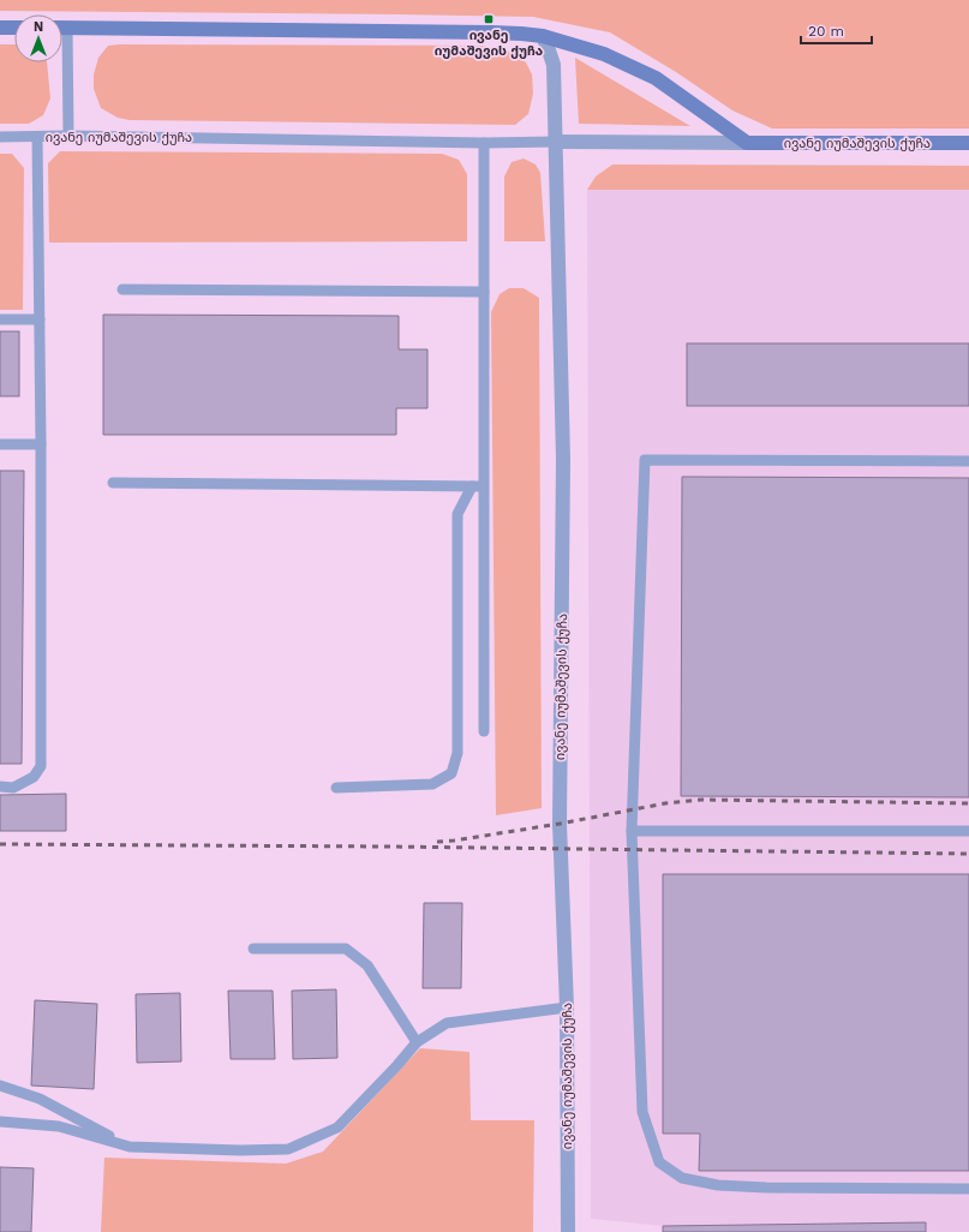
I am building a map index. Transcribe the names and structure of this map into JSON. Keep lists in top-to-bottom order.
{
  "streets": {
    "street": ["ივანე იუმაშევის ქუჩა"]
  },
  "places": {
    "transit": ["ივანე იუმაშევის ქუჩა"]
  },
  "scale_bar": "20 m",
  "north": "top"
}
